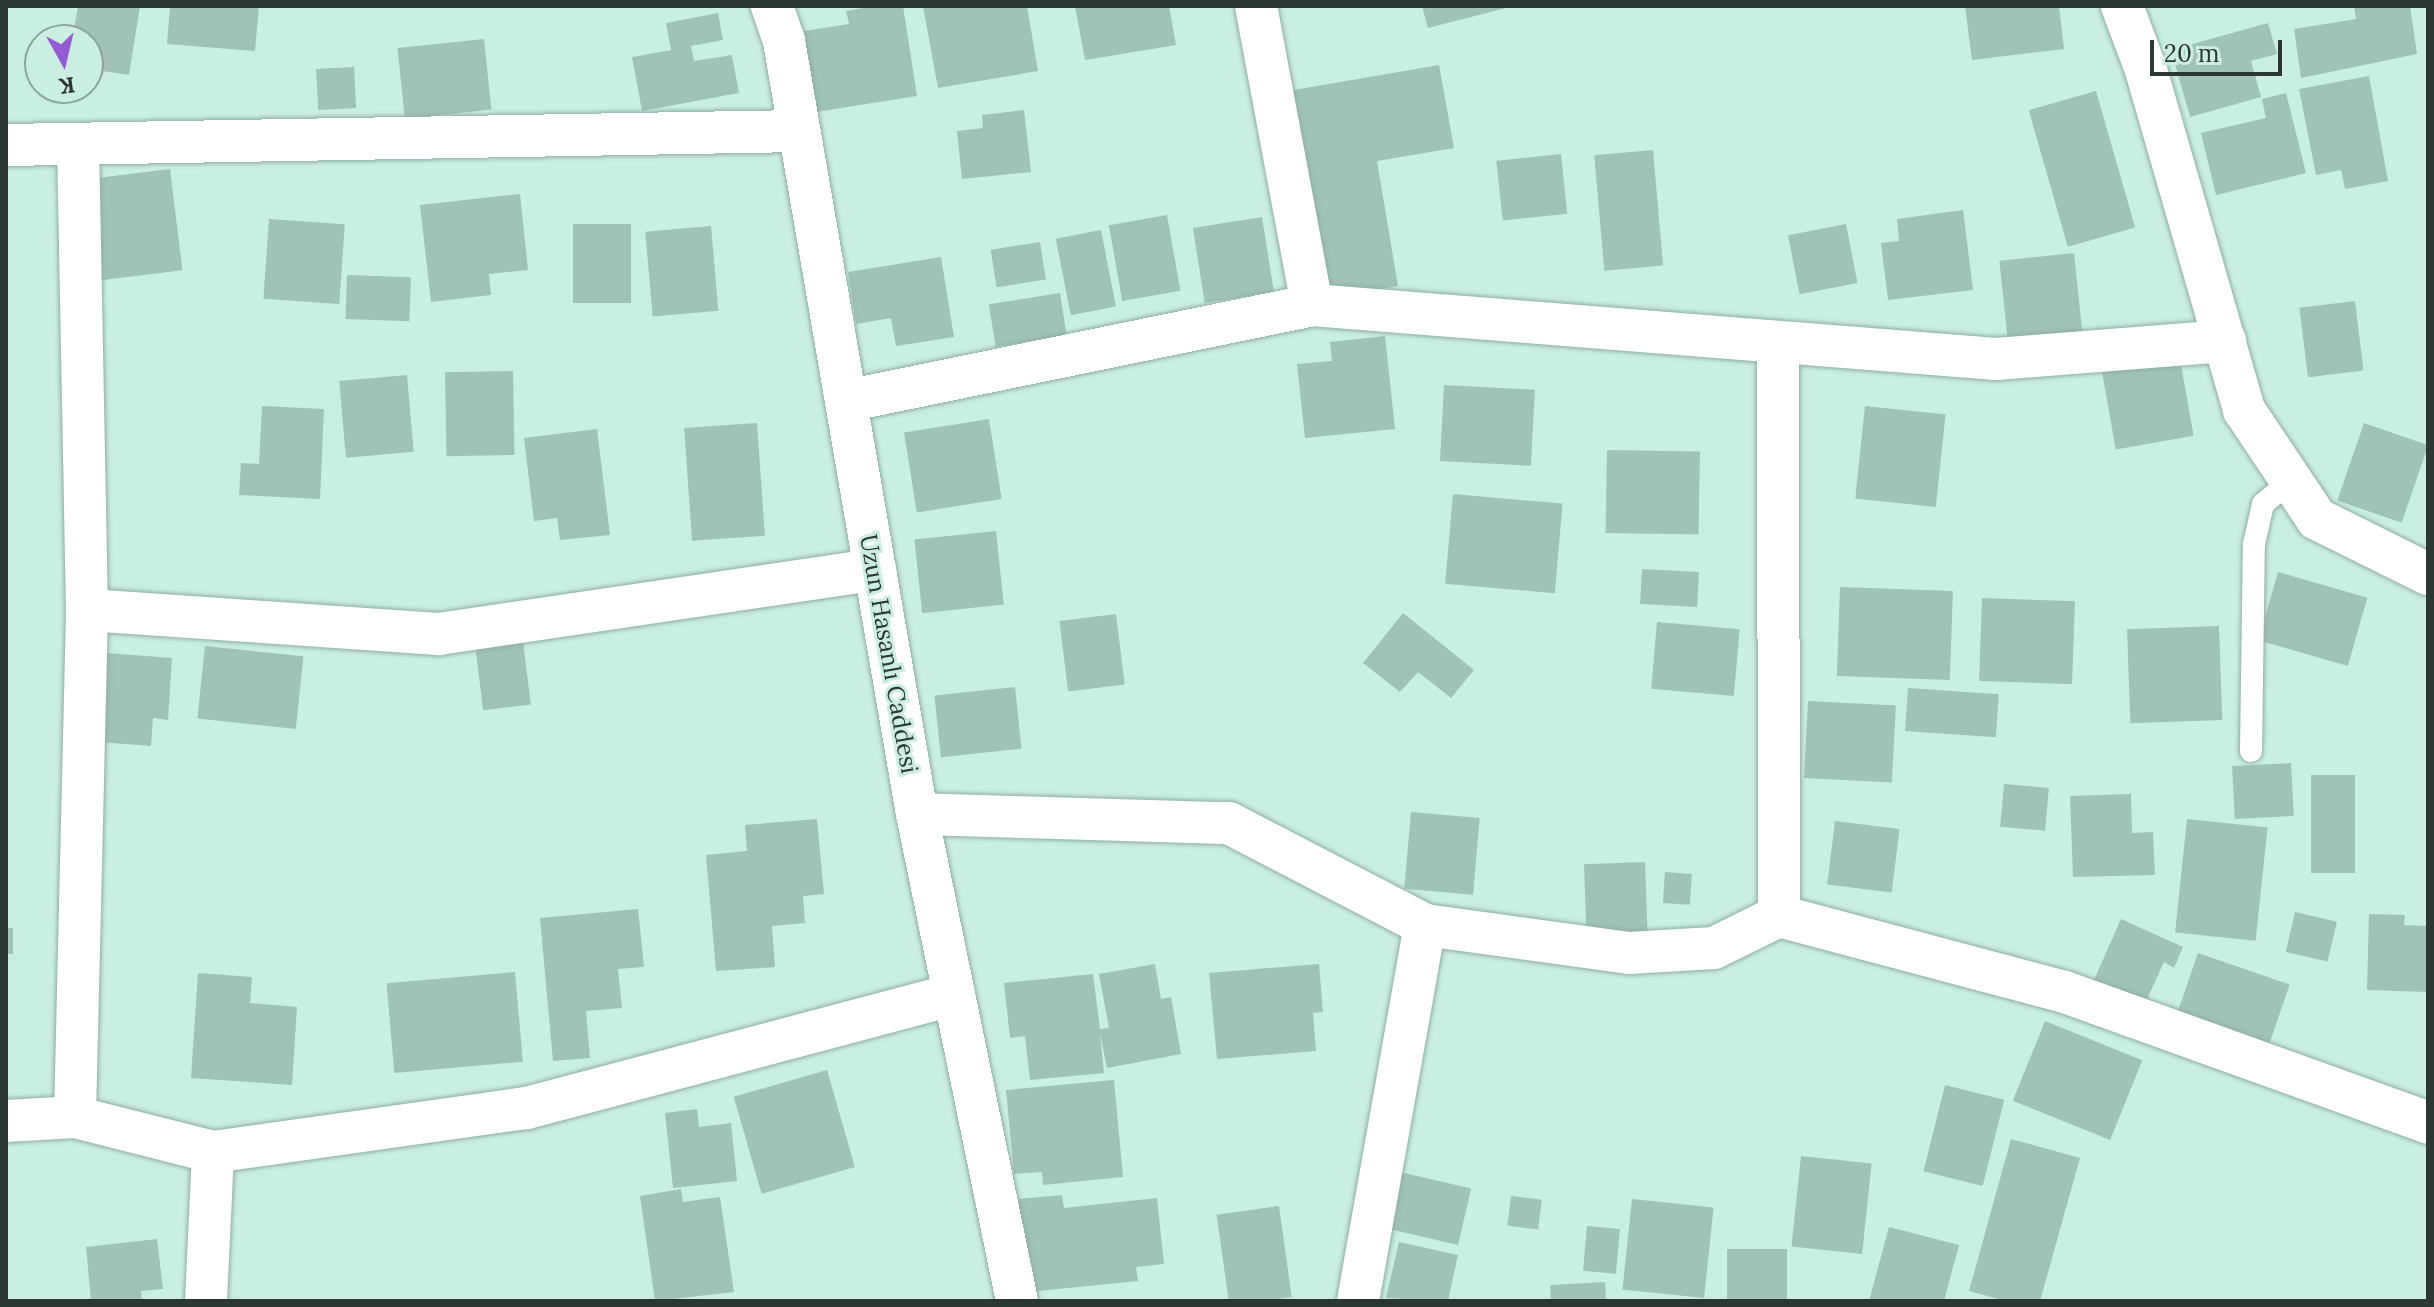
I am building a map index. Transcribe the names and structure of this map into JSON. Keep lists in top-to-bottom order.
{
  "streets": {
    "street": ["Uzun Hasanlı Caddesi"]
  },
  "scale_bar": "20 m",
  "north": "bottom"
}
